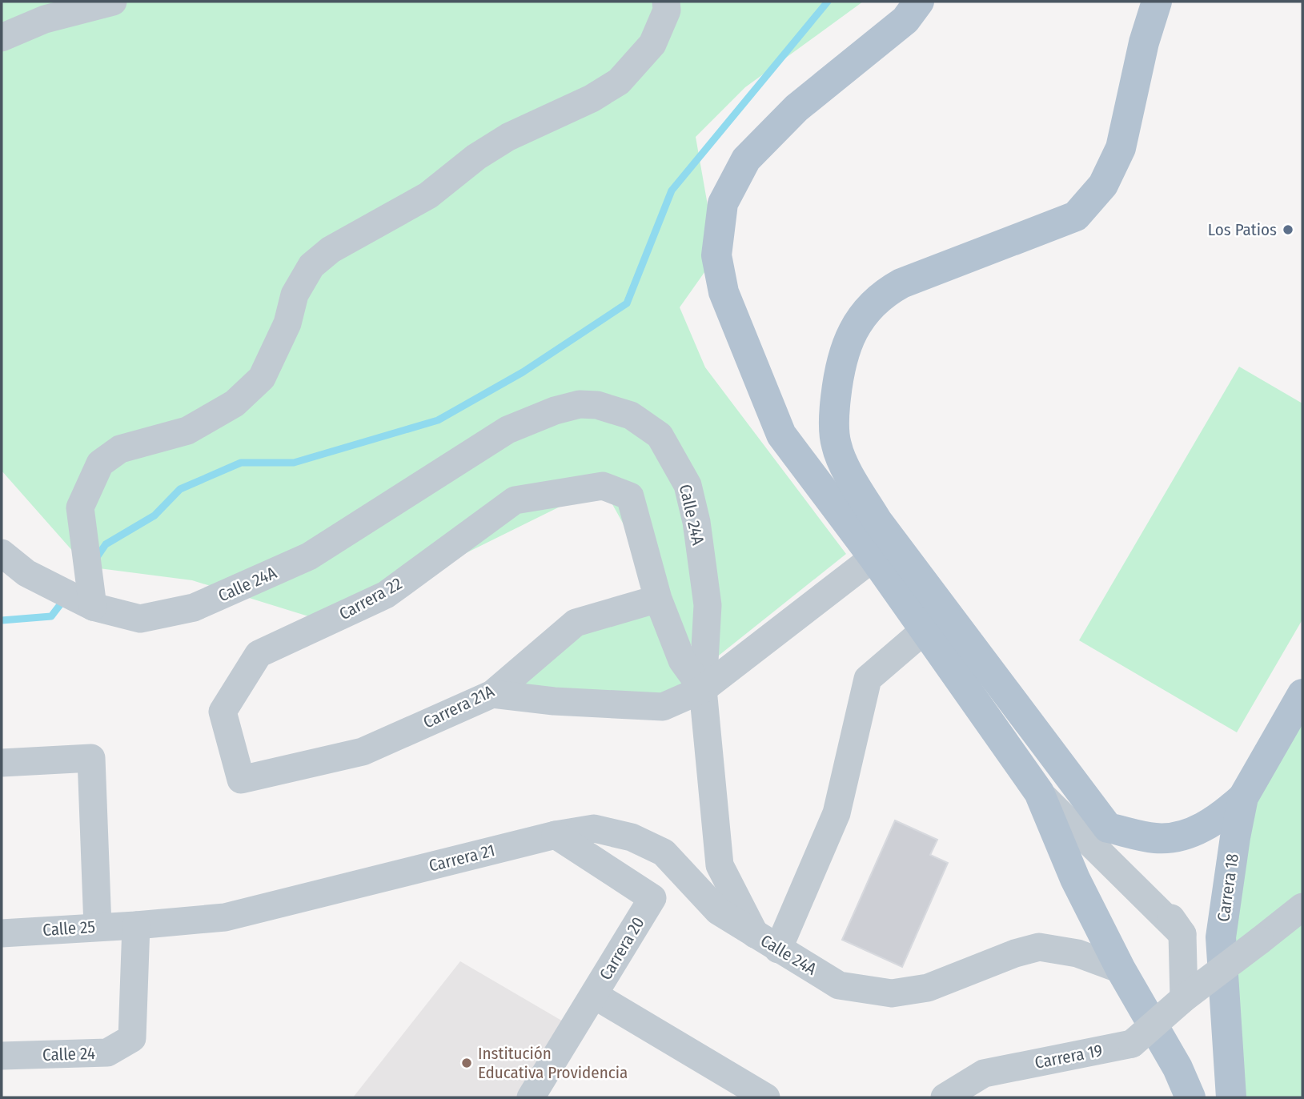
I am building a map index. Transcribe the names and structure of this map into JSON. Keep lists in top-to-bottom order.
{
  "streets": {
    "main road": ["Carrera 18"],
    "street": [
      "Calle 24A",
      "Carrera 22",
      "Carrera 21A",
      "Carrera 21",
      "Calle 25",
      "Carrera 20",
      "Calle 24",
      "Carrera 19"
    ]
  },
  "crossings": [
    ["Calle 24A", "Carrera 21"],
    ["Carrera 22", "Carrera 21A"],
    ["Carrera 21", "Calle 25"],
    ["Carrera 21", "Carrera 20"],
    ["Carrera 21", "Calle 24"],
    ["Calle 25", "Calle 24"]
  ],
  "places": ["Los Patios", "Institución Educativa Providencia"]
}
